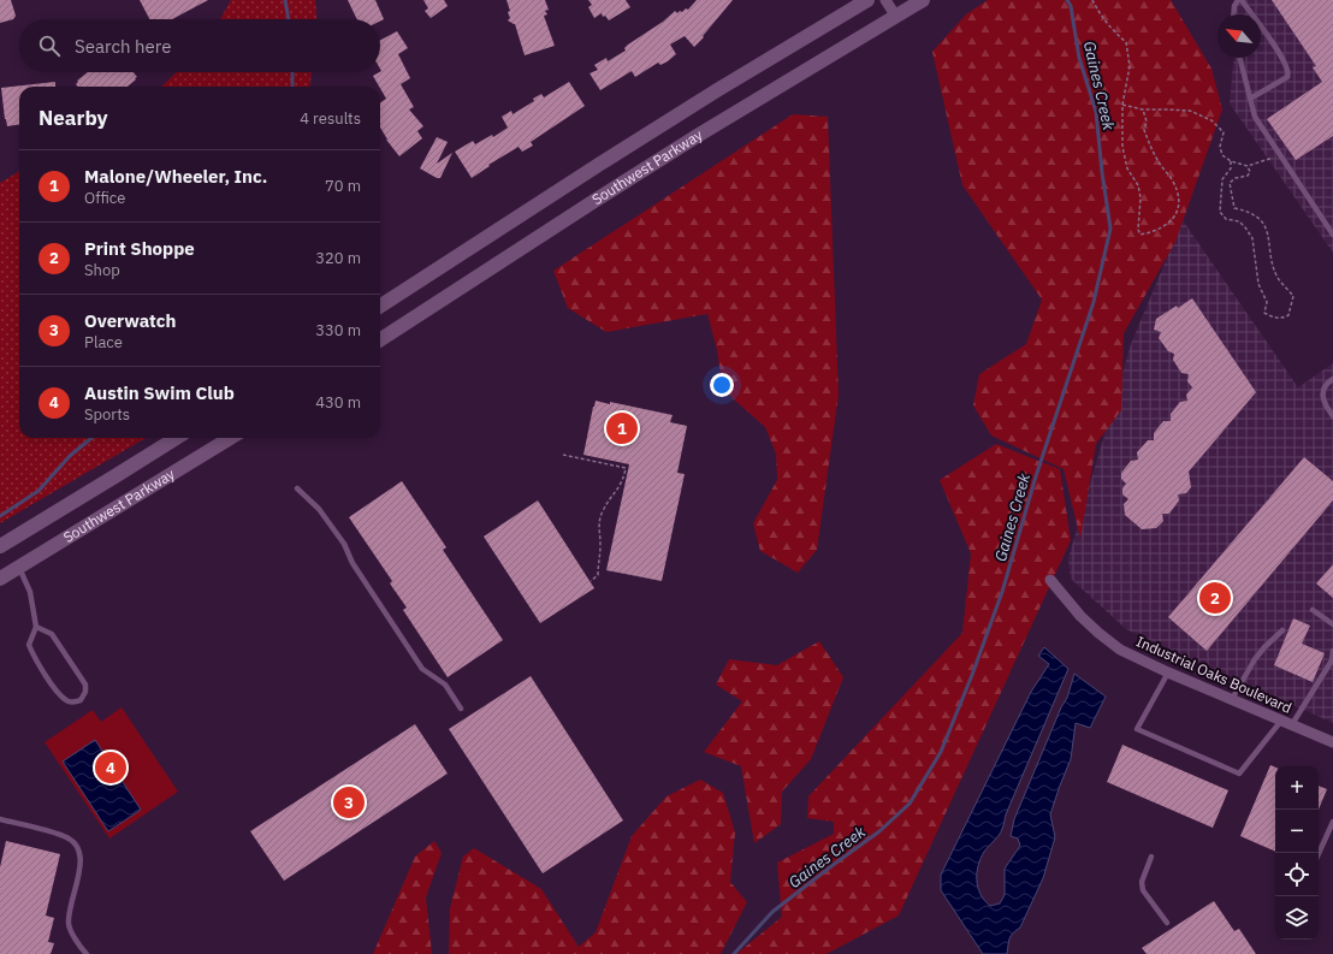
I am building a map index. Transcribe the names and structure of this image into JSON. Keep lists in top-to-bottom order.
{
  "streets": {
    "main road": ["Southwest Parkway"],
    "street": ["Industrial Oaks Boulevard"]
  },
  "water": ["Gaines Creek"],
  "north": "top left",
  "page": {
    "search": "Search here",
    "heading": ["Nearby", "4 results"],
    "list": [
      {
        "mark": "1",
        "name": "Malone/Wheeler, Inc.",
        "note": "Office",
        "value": "70 m"
      },
      {
        "mark": "2",
        "name": "Print Shoppe",
        "note": "Shop",
        "value": "320 m"
      },
      {
        "mark": "3",
        "name": "Overwatch",
        "note": "Place",
        "value": "330 m"
      },
      {
        "mark": "4",
        "name": "Austin Swim Club",
        "note": "Sports",
        "value": "430 m"
      }
    ],
    "pins": [
      "1",
      "2",
      "4",
      "3"
    ],
    "map_buttons": ["+", "−"]
  }
}
